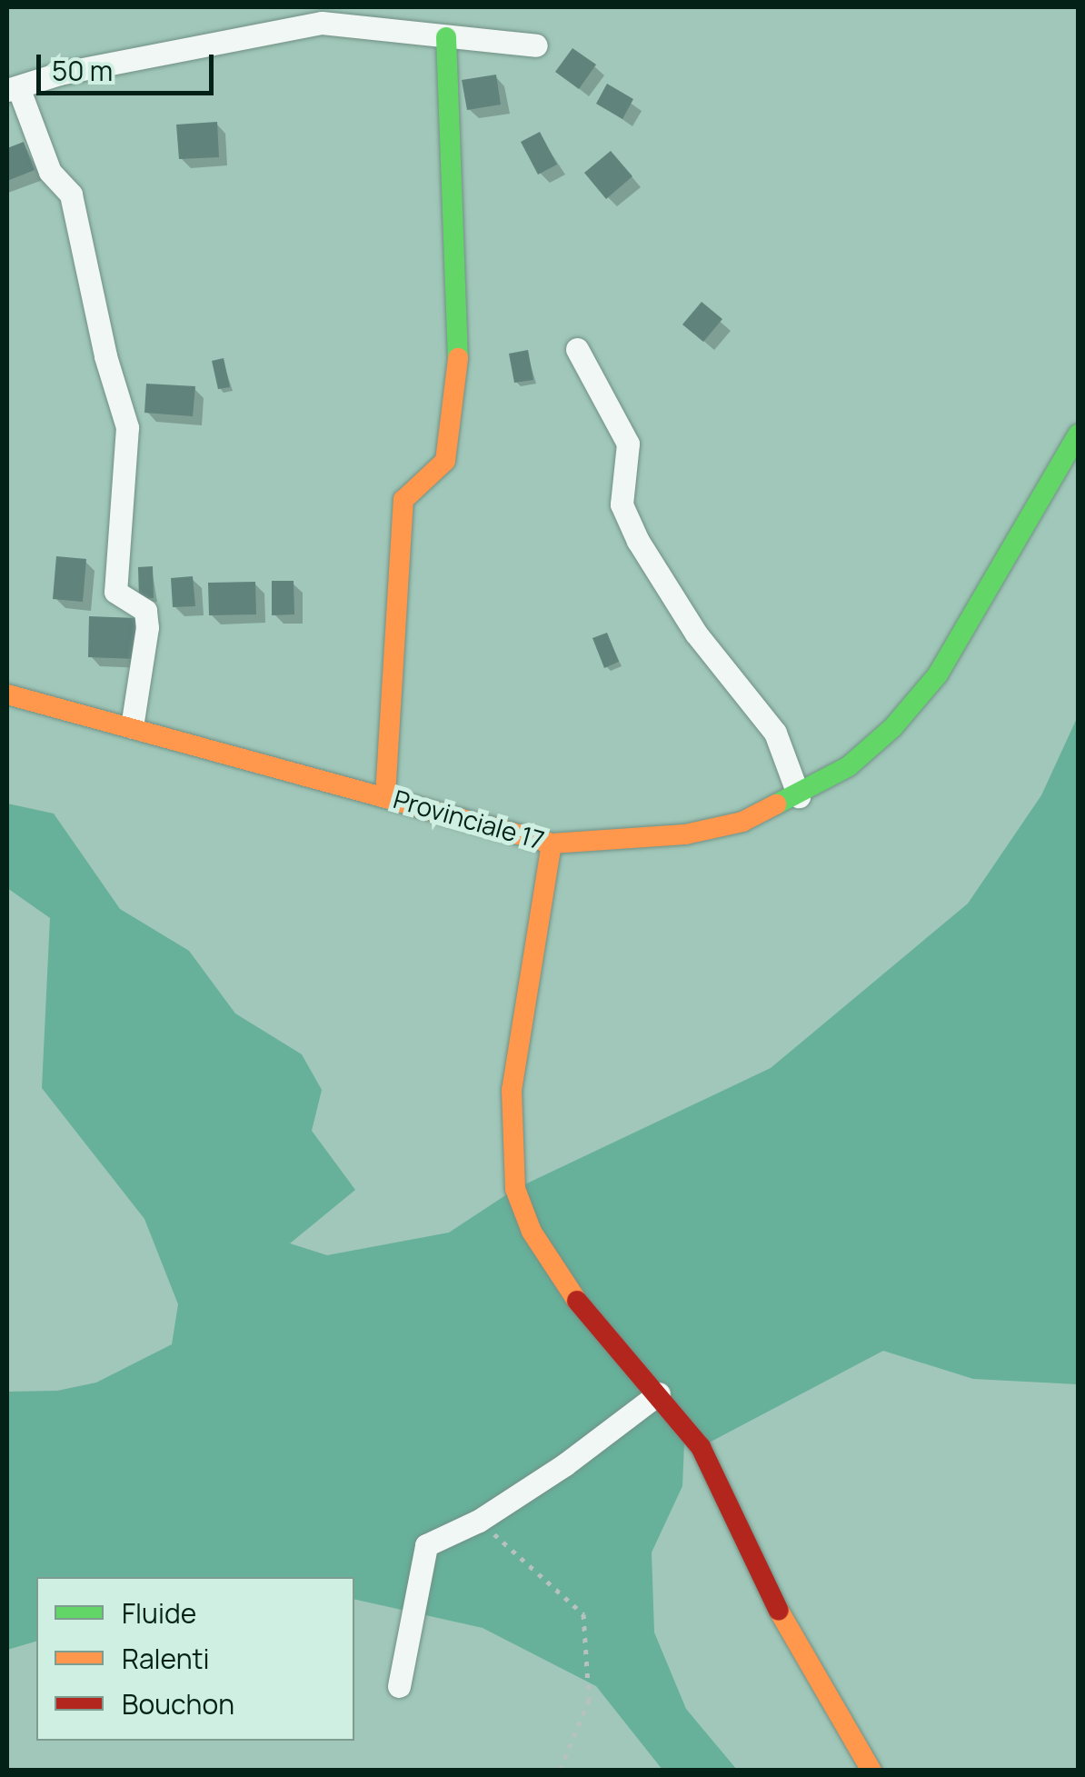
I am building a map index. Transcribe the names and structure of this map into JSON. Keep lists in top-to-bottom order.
{
  "streets": {
    "street": ["Provinciale 17"]
  },
  "legend": ["Fluide", "Ralenti", "Bouchon"],
  "scale_bar": "50 m"
}
